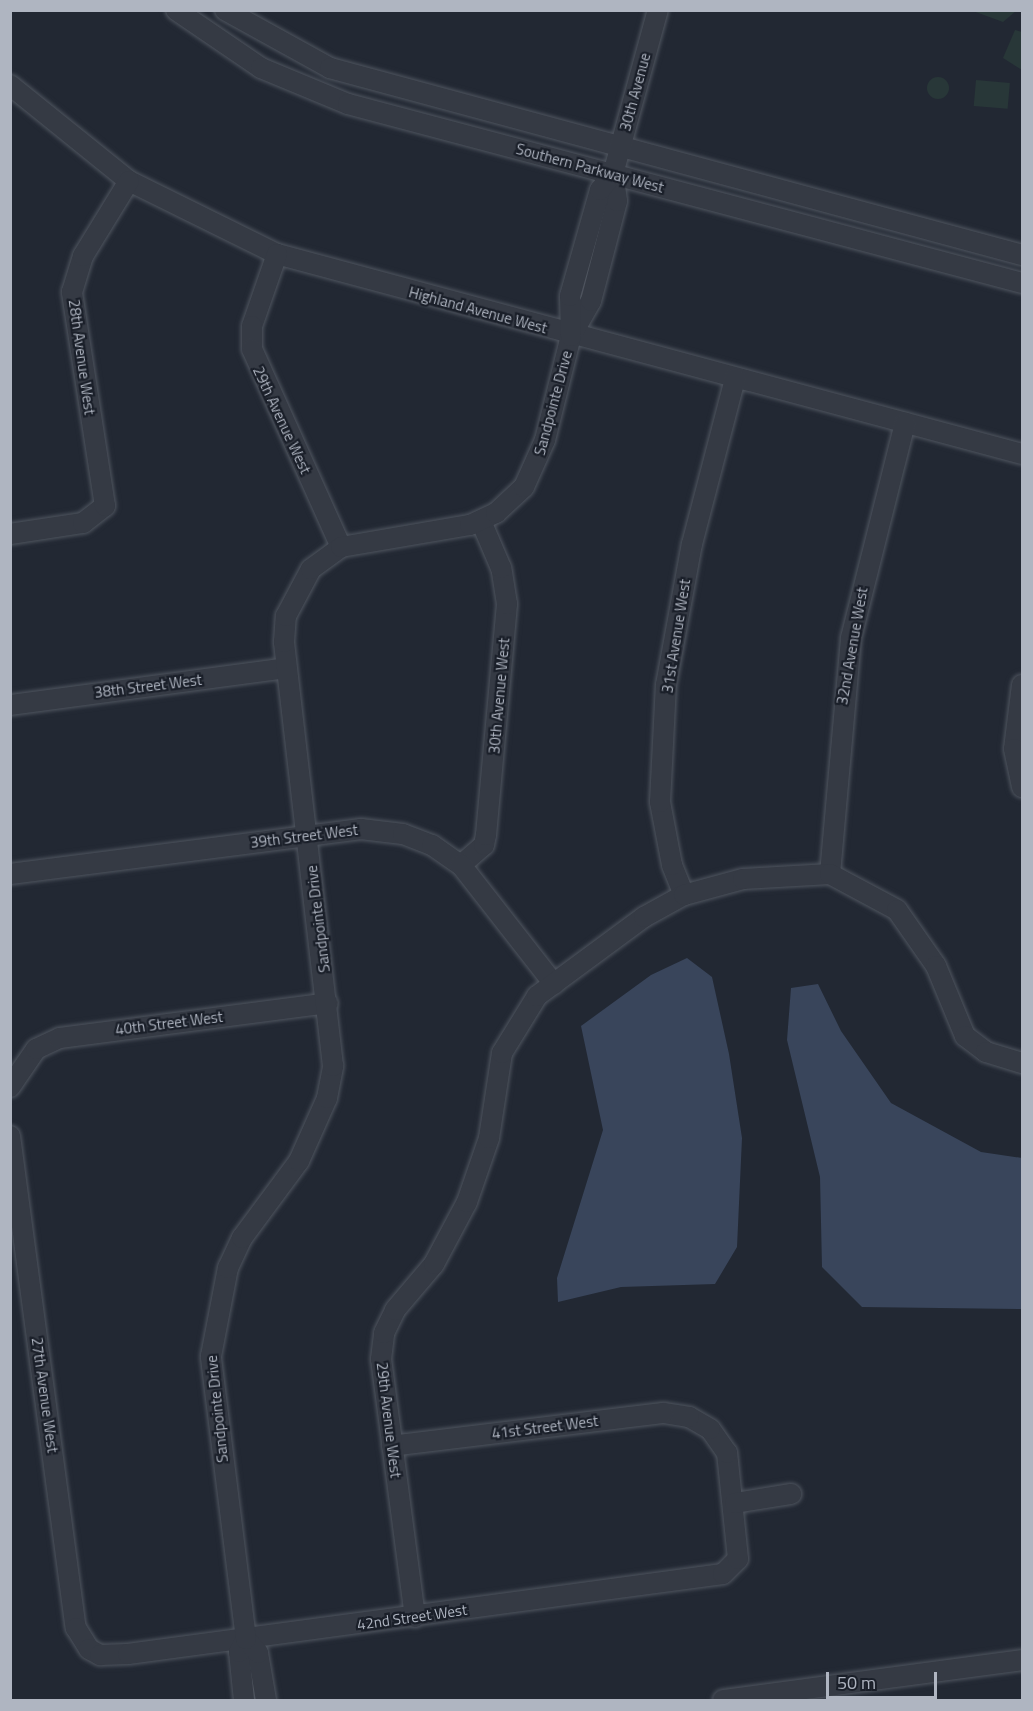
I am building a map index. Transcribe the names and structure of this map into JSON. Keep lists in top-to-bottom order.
{
  "streets": {
    "street": [
      "30th Avenue",
      "Southern Parkway West",
      "Highland Avenue West",
      "28th Avenue West",
      "Sandpointe Drive",
      "29th Avenue West",
      "31st Avenue West",
      "32nd Avenue West",
      "38th Street West",
      "30th Avenue West",
      "39th Street West",
      "40th Street West",
      "27th Avenue West",
      "41st Street West",
      "42nd Street West"
    ]
  },
  "crossings": [
    ["30th Avenue", "Southern Parkway West"],
    ["30th Avenue", "Sandpointe Drive"],
    ["Southern Parkway West", "Sandpointe Drive"],
    ["Highland Avenue West", "28th Avenue West"],
    ["Highland Avenue West", "Sandpointe Drive"],
    ["Highland Avenue West", "29th Avenue West"],
    ["Highland Avenue West", "31st Avenue West"],
    ["Highland Avenue West", "32nd Avenue West"],
    ["Sandpointe Drive", "29th Avenue West"],
    ["Sandpointe Drive", "38th Street West"],
    ["Sandpointe Drive", "30th Avenue West"],
    ["Sandpointe Drive", "39th Street West"],
    ["Sandpointe Drive", "40th Street West"],
    ["Sandpointe Drive", "42nd Street West"],
    ["29th Avenue West", "39th Street West"],
    ["29th Avenue West", "41st Street West"],
    ["29th Avenue West", "42nd Street West"],
    ["30th Avenue West", "39th Street West"],
    ["27th Avenue West", "42nd Street West"],
    ["41st Street West", "42nd Street West"]
  ],
  "scale_bar": "50 m"
}
